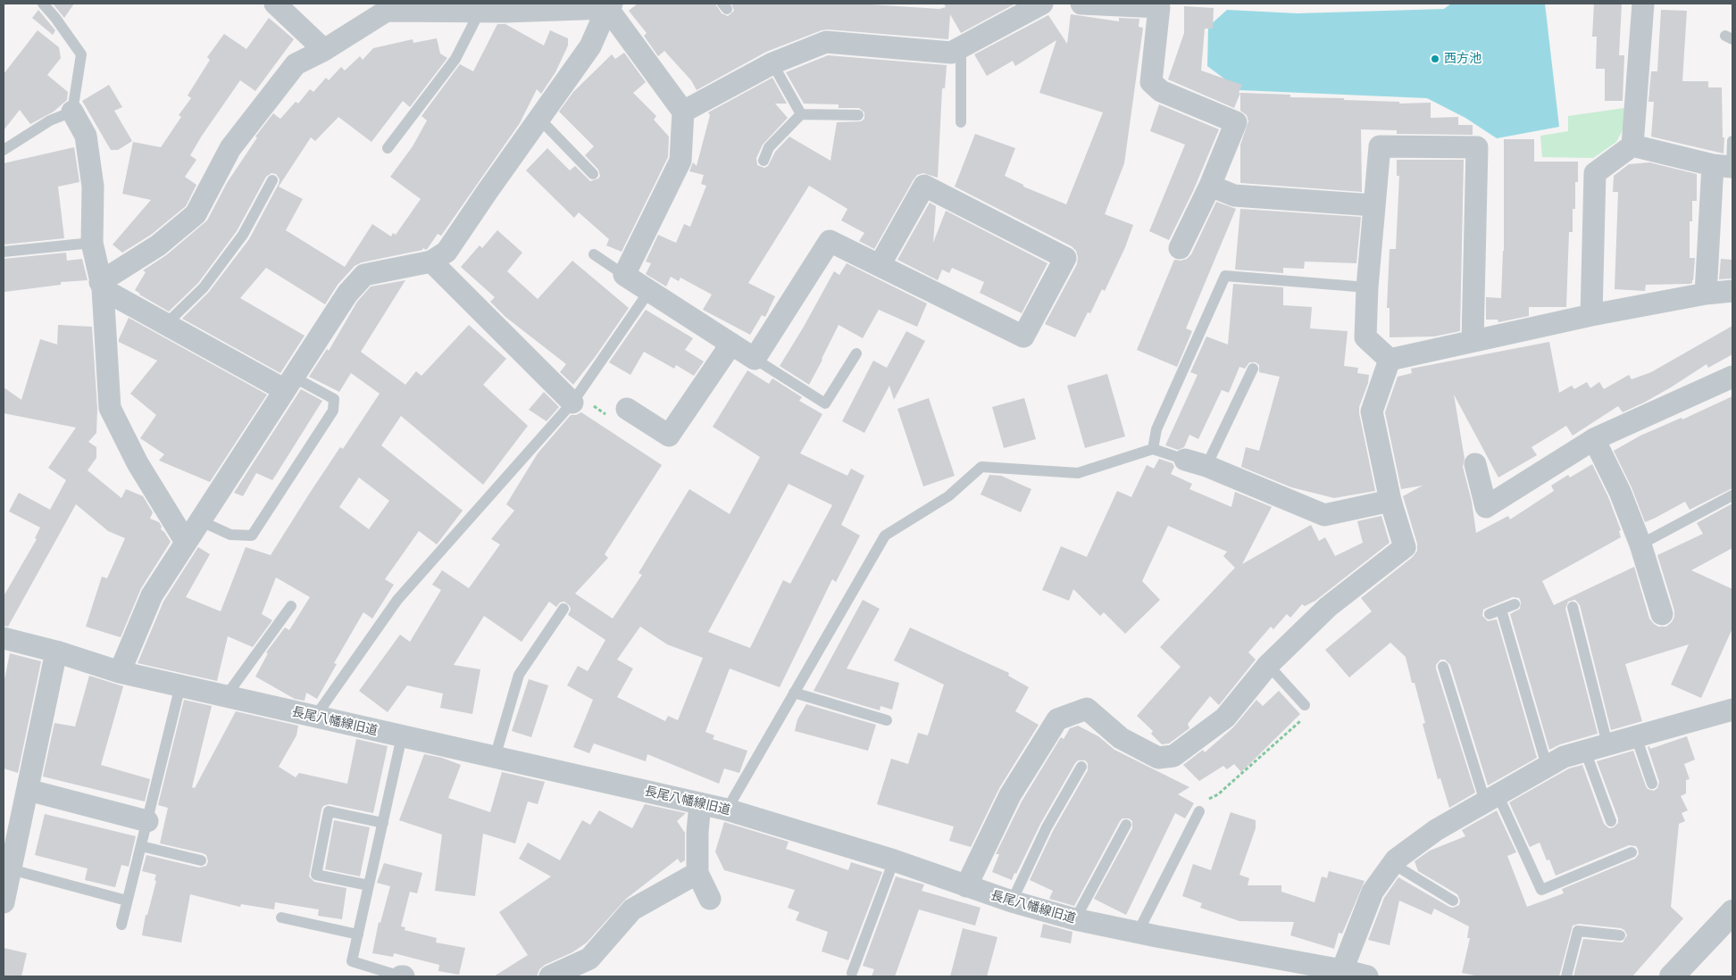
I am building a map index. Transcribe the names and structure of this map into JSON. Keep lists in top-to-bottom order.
{
  "streets": {
    "street": ["長尾八幡線旧道"]
  },
  "places": ["西方池"]
}
